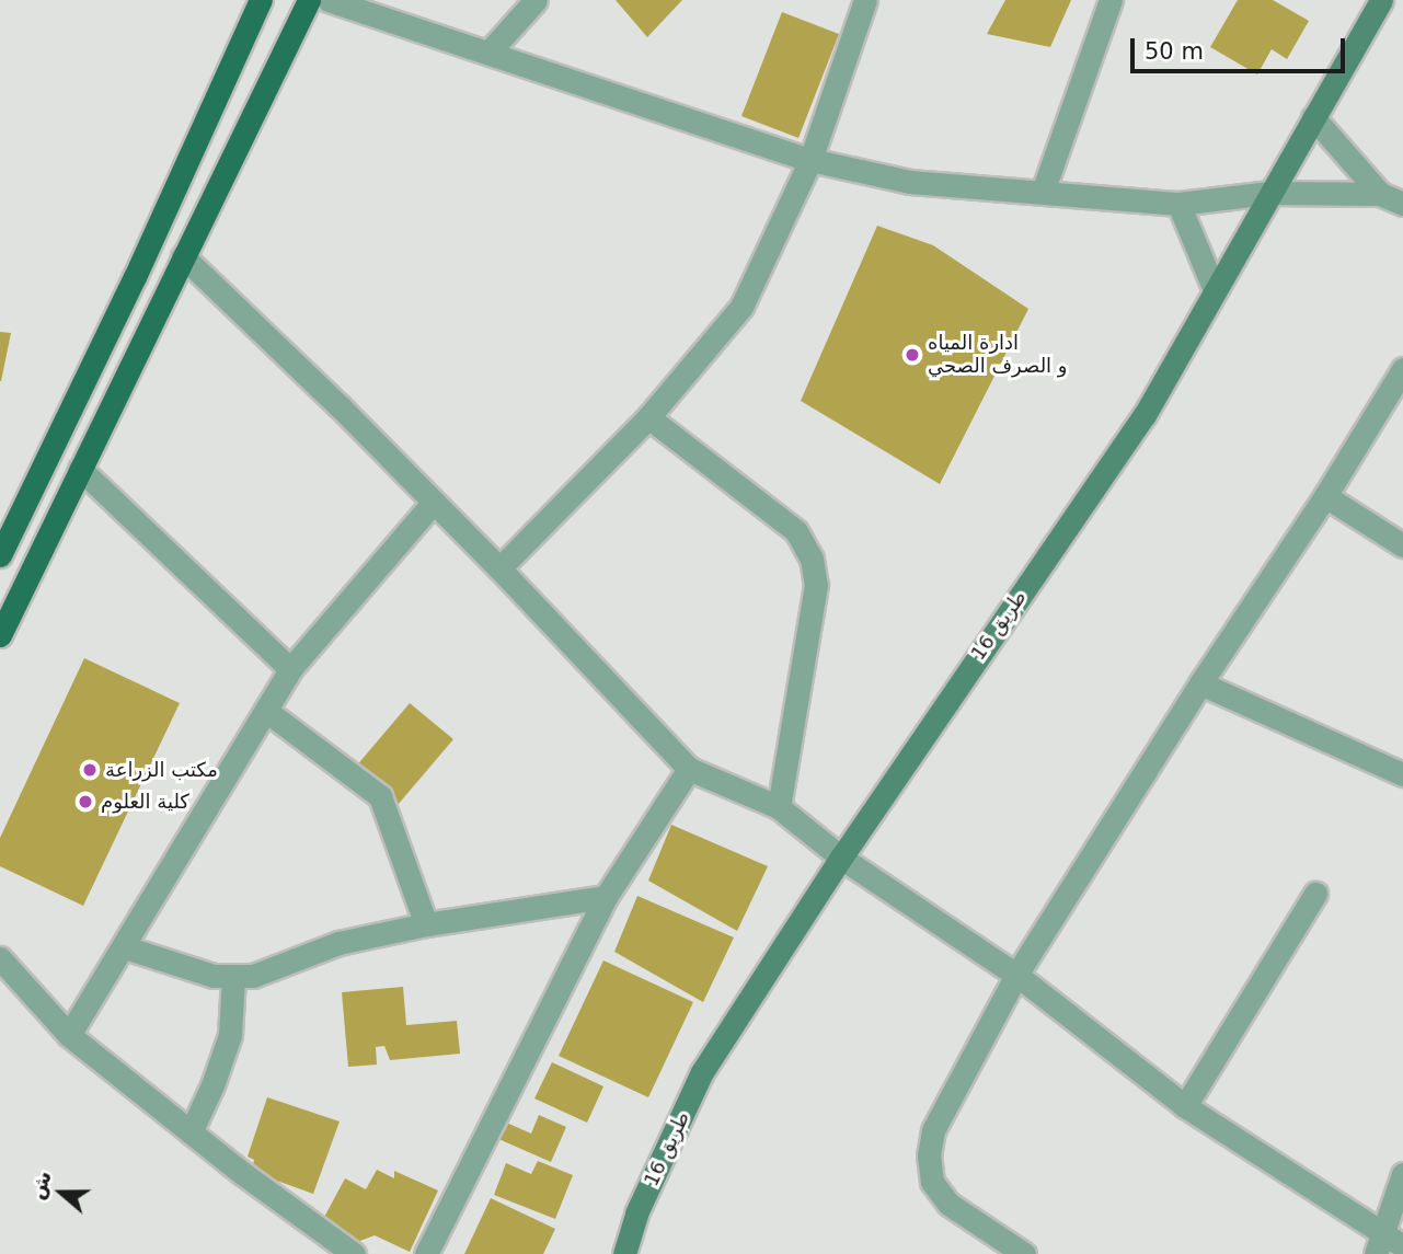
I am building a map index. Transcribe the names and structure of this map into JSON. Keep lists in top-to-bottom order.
{
  "streets": {
    "street": ["طريق 16"]
  },
  "places": ["ادارة المياه و الصرف الصحي", "مكتب الزراعة", "كلية العلوم"],
  "scale_bar": "50 m",
  "north": "left"
}
